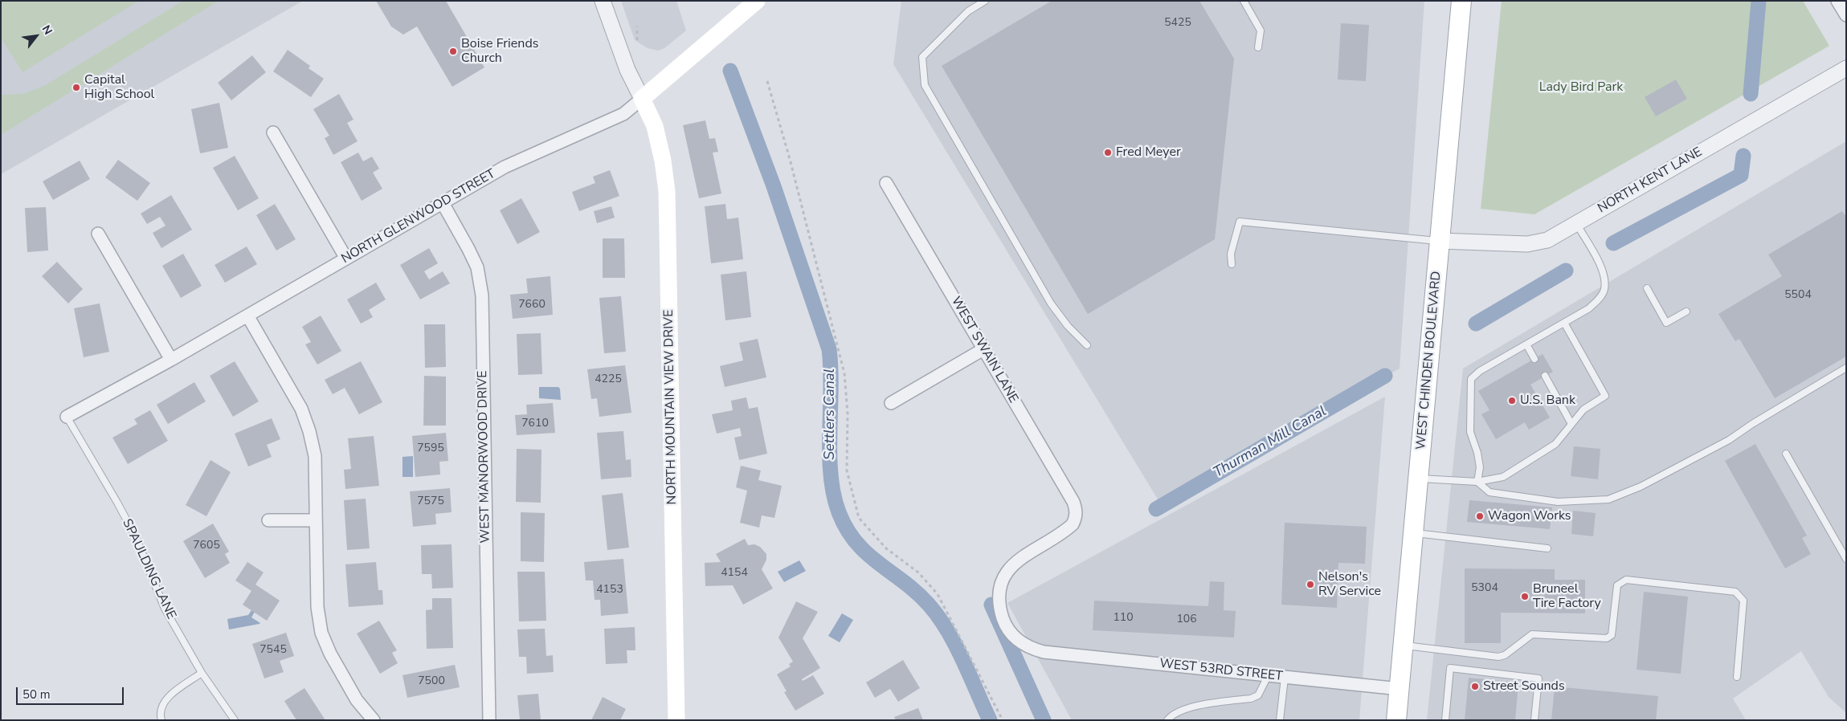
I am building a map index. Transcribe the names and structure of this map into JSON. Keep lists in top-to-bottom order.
{
  "streets": {
    "main road": ["NORTH GLENWOOD STREET", "WEST CHINDEN BOULEVARD", "NORTH MOUNTAIN VIEW DRIVE"],
    "street": [
      "NORTH KENT LANE",
      "WEST SWAIN LANE",
      "WEST MANORWOOD DRIVE",
      "WEST 53RD STREET"
    ],
    "lane": ["SPAULDING LANE"]
  },
  "crossings": [
    ["NORTH KENT LANE", "WEST CHINDEN BOULEVARD"],
    ["NORTH GLENWOOD STREET", "NORTH MOUNTAIN VIEW DRIVE"],
    ["NORTH GLENWOOD STREET", "WEST MANORWOOD DRIVE"],
    ["NORTH GLENWOOD STREET", "SPAULDING LANE"],
    ["WEST SWAIN LANE", "WEST 53RD STREET"],
    ["WEST CHINDEN BOULEVARD", "WEST 53RD STREET"]
  ],
  "water": ["Settlers Canal", "Thurman Mill Canal"],
  "parks": ["Lady Bird Park"],
  "places": [
    "Boise Friends Church",
    "Capital High School",
    "Fred Meyer",
    "U.S. Bank",
    "Wagon Works",
    "Nelson's RV Service",
    "Bruneel Tire Factory",
    "Street Sounds"
  ],
  "house_numbers": [
    "5425",
    "5504",
    "7660",
    "4225",
    "7610",
    "7595",
    "7575",
    "7605",
    "4154",
    "5304",
    "4153",
    "110",
    "106",
    "7545",
    "7500"
  ],
  "scale_bar": "50 m",
  "north": "top right"
}
